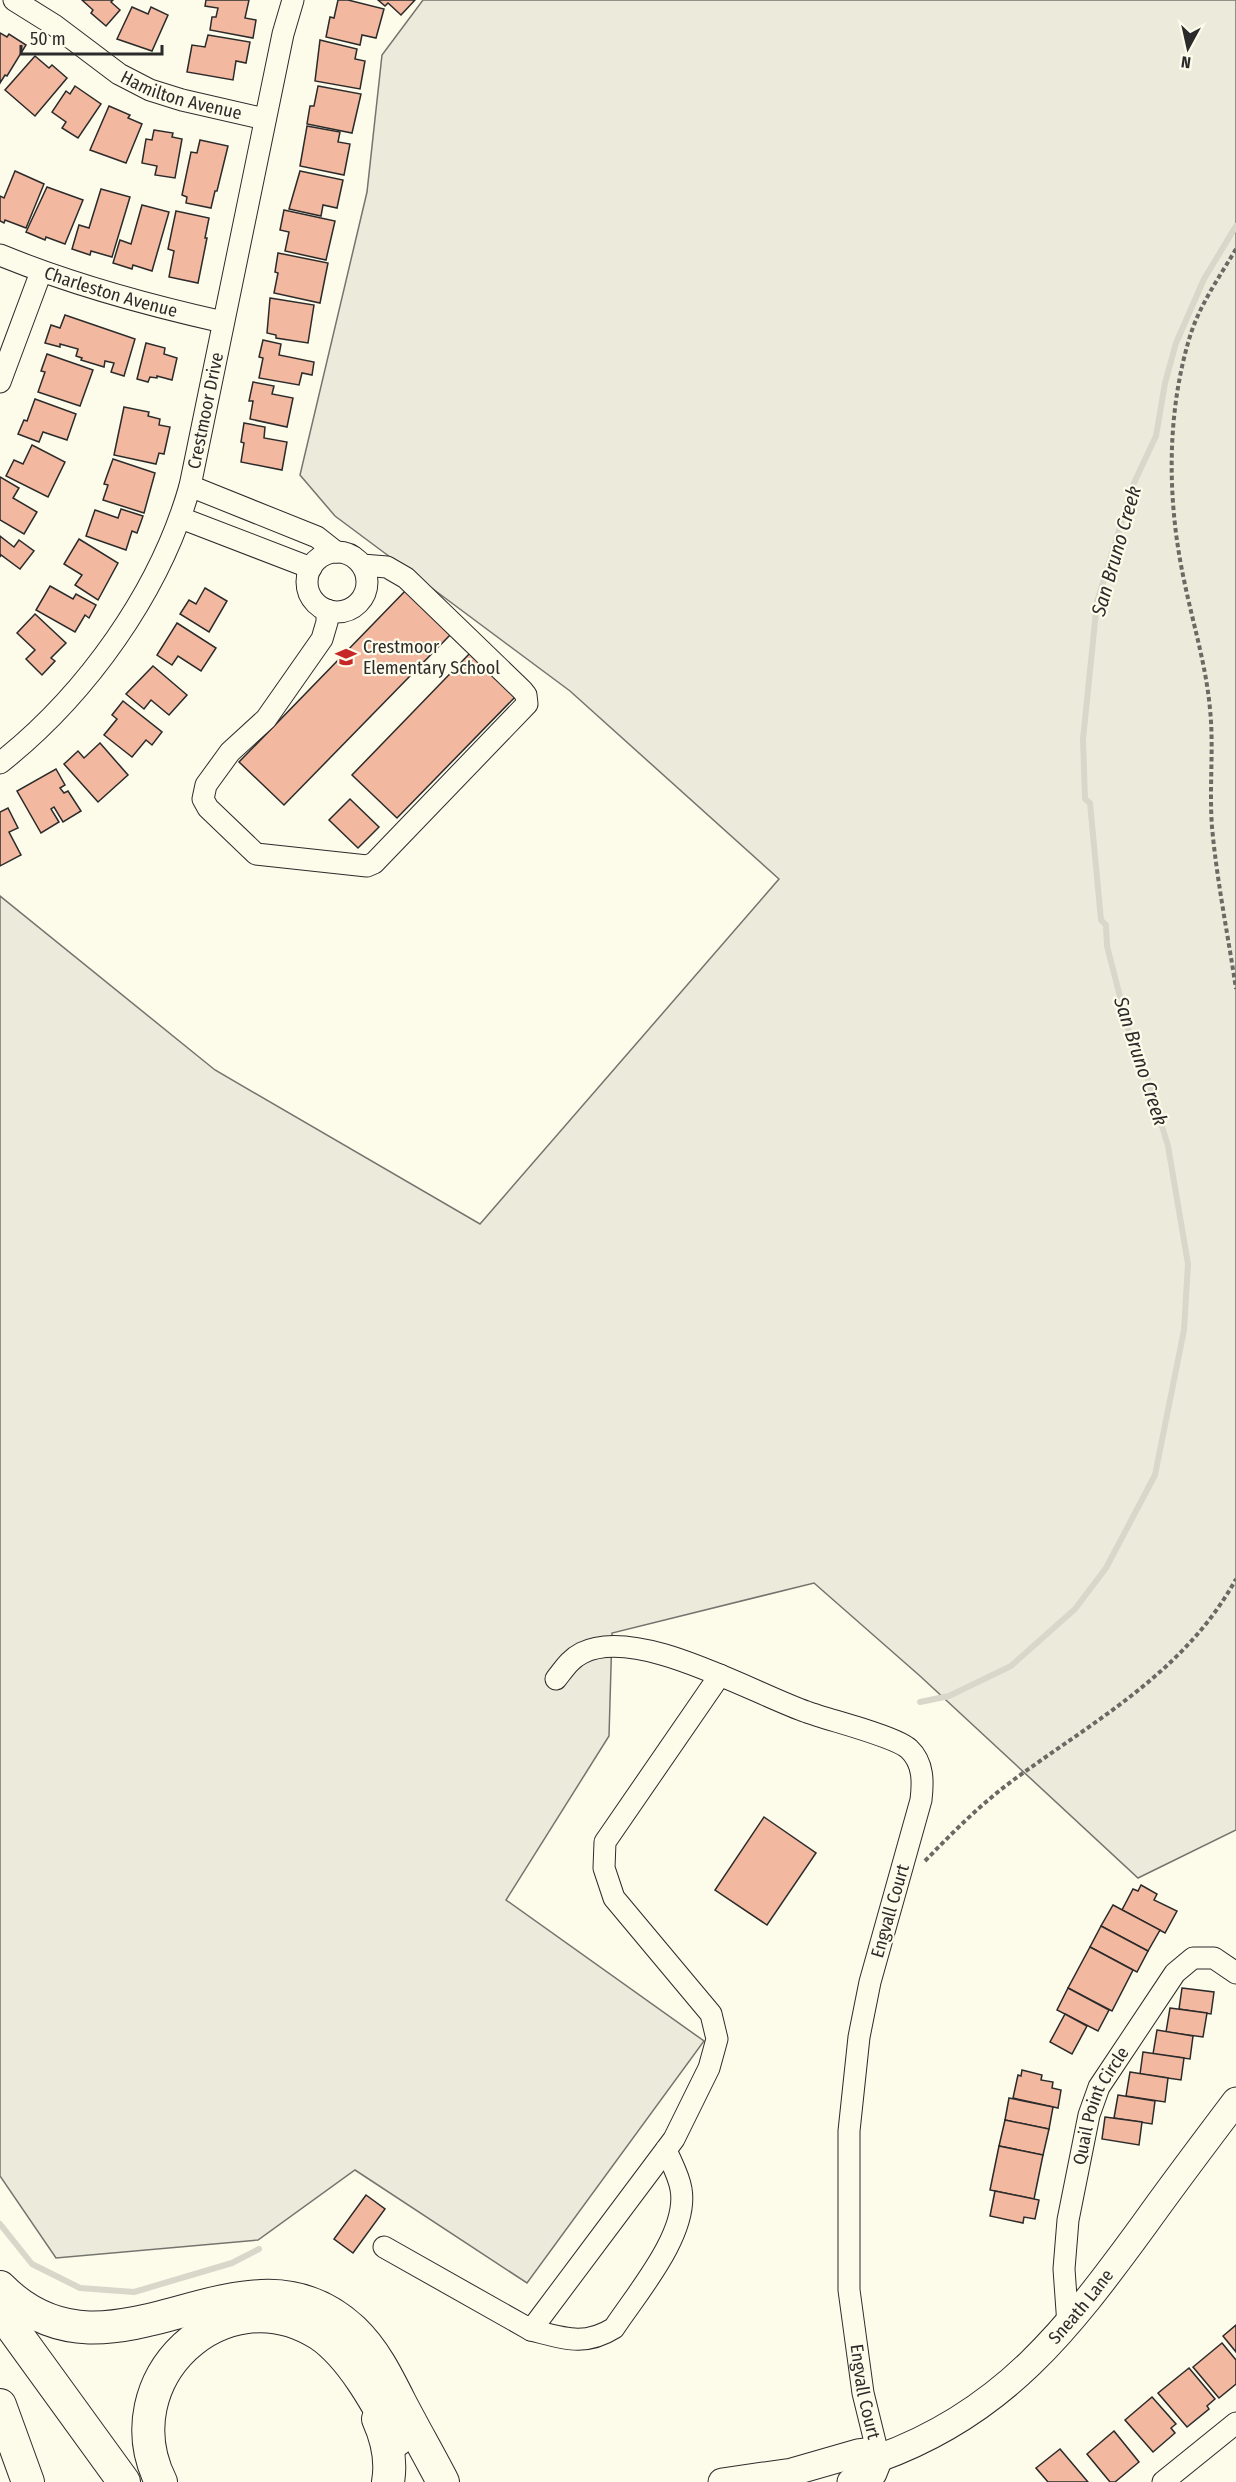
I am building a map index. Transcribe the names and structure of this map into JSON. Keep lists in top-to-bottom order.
{
  "streets": {
    "main road": ["Sneath Lane"],
    "street": [
      "Hamilton Avenue",
      "Charleston Avenue",
      "Crestmoor Drive",
      "Engvall Court",
      "Quail Point Circle"
    ]
  },
  "crossings": [
    ["Hamilton Avenue", "Crestmoor Drive"],
    ["Charleston Avenue", "Crestmoor Drive"],
    ["Engvall Court", "Sneath Lane"],
    ["Quail Point Circle", "Sneath Lane"]
  ],
  "water": ["San Bruno Creek"],
  "places": {
    "school or university": ["Crestmoor Elementary School"]
  },
  "scale_bar": "50 m",
  "north": "bottom"
}
